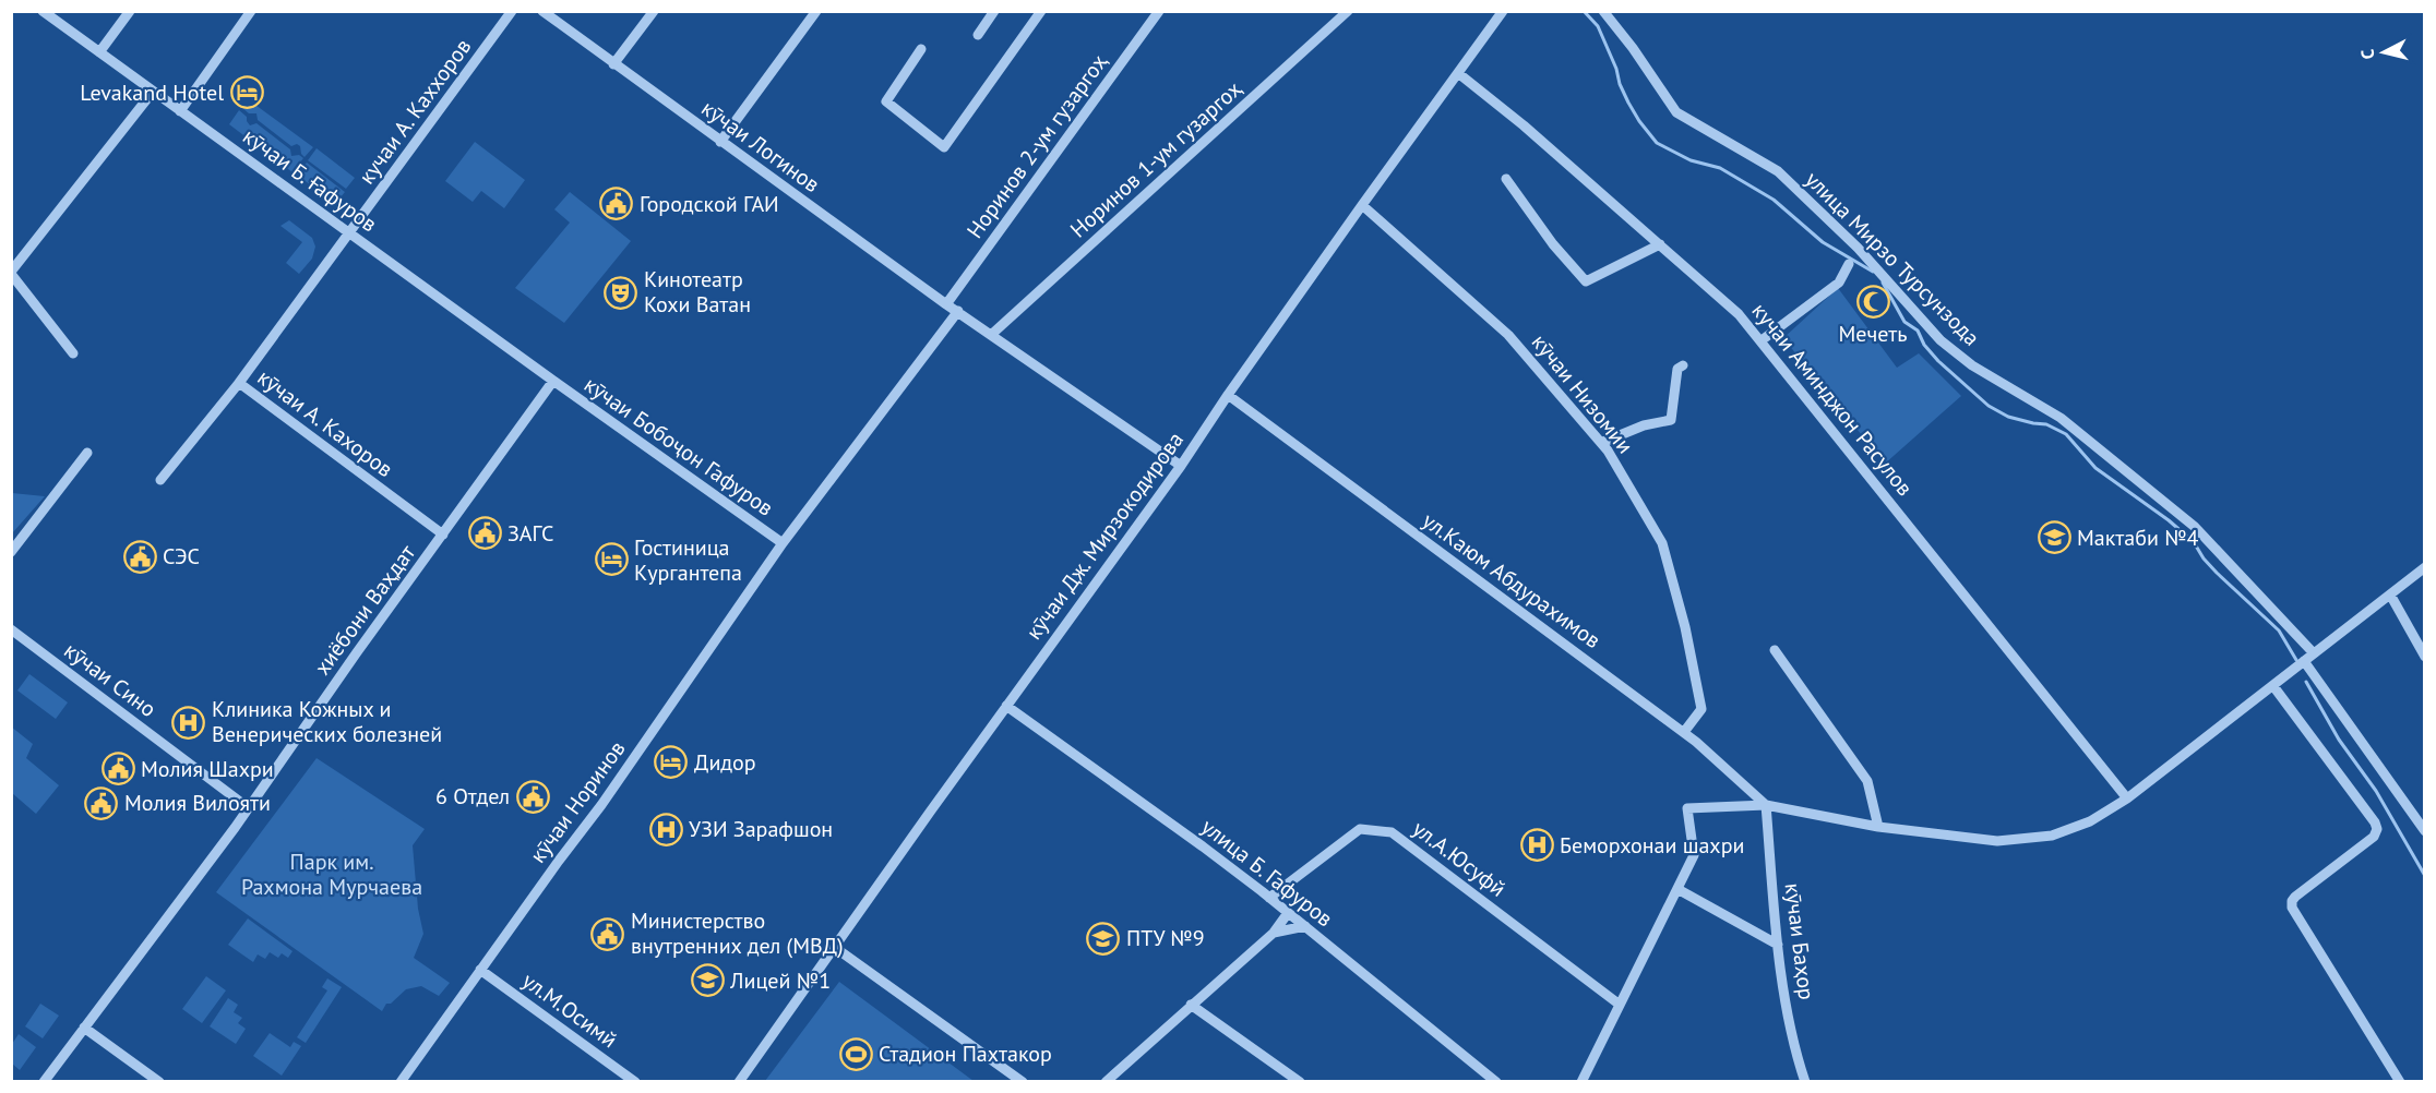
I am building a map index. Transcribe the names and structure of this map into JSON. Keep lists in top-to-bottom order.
{
  "streets": {
    "street": [
      "кучаи А. Каххоров",
      "кӯчаи Логинов",
      "Норинов 2-ум гузаргоҳ",
      "Норинов 1-ум гузаргоҳ",
      "кӯчаи Б. Ғафуров",
      "улица Мирзо Турсунзода",
      "кӯчаи Низомии",
      "кучаи Аминджон Расулов",
      "кӯчаи А. Кахоров",
      "кӯчаи Бобоҷон Гафуров",
      "кӯчаи Дж. Мирзокодирова",
      "ул.Каюм Абдурахимов",
      "хиёбони Ваҳдат",
      "кӯчаи Сино",
      "кӯчаи Норинов",
      "ул.А.Юсуфй",
      "улица Б. Гафуров",
      "кӯчаи Баҳор",
      "ул.М.Осимй"
    ]
  },
  "crossings": [
    ["кучаи А. Каххоров", "кӯчаи Б. Ғафуров"],
    ["кучаи А. Каххоров", "кӯчаи А. Кахоров"],
    ["кӯчаи Логинов", "Норинов 2-ум гузаргоҳ"],
    ["кӯчаи Логинов", "Норинов 1-ум гузаргоҳ"],
    ["кӯчаи Логинов", "кӯчаи Норинов"],
    ["кӯчаи Б. Ғафуров", "кӯчаи А. Кахоров"],
    ["кӯчаи Б. Ғафуров", "кӯчаи Бобоҷон Гафуров"],
    ["кӯчаи Б. Ғафуров", "хиёбони Ваҳдат"],
    ["кӯчаи Низомии", "кӯчаи Дж. Мирзокодирова"],
    ["кӯчаи Низомии", "ул.Каюм Абдурахимов"],
    ["кучаи Аминджон Расулов", "кӯчаи Дж. Мирзокодирова"],
    ["кӯчаи А. Кахоров", "хиёбони Ваҳдат"],
    ["кӯчаи Бобоҷон Гафуров", "хиёбони Ваҳдат"],
    ["кӯчаи Бобоҷон Гафуров", "кӯчаи Норинов"],
    ["кӯчаи Дж. Мирзокодирова", "ул.Каюм Абдурахимов"],
    ["кӯчаи Дж. Мирзокодирова", "улица Б. Гафуров"],
    ["ул.Каюм Абдурахимов", "кӯчаи Баҳор"],
    ["хиёбони Ваҳдат", "кӯчаи Сино"],
    ["кӯчаи Норинов", "ул.М.Осимй"],
    ["ул.А.Юсуфй", "улица Б. Гафуров"]
  ],
  "parks": ["Парк им. Рахмона Мурчаева"],
  "places": {
    "hotel": ["Levakand Hotel", "Гостиница Кургантепа", "Дидор"],
    "public building": [
      "Городской ГАИ",
      "ЗАГС",
      "СЭС",
      "Молия Шахри",
      "6 Отдел",
      "Молия Вилояти",
      "Министерство внутренних дел (МВД)"
    ],
    "theatre": ["Кинотеатр Кохи Ватан"],
    "mosque": ["Мечеть"],
    "school or university": ["Мактаби №4", "ПТУ №9", "Лицей №1"],
    "hospital": ["Клиника Кожных и Венерических болезней", "УЗИ Зарафшон", "Беморхонаи шахри"],
    "sports": ["Стадион Пахтакор"]
  },
  "north": "left"
}
